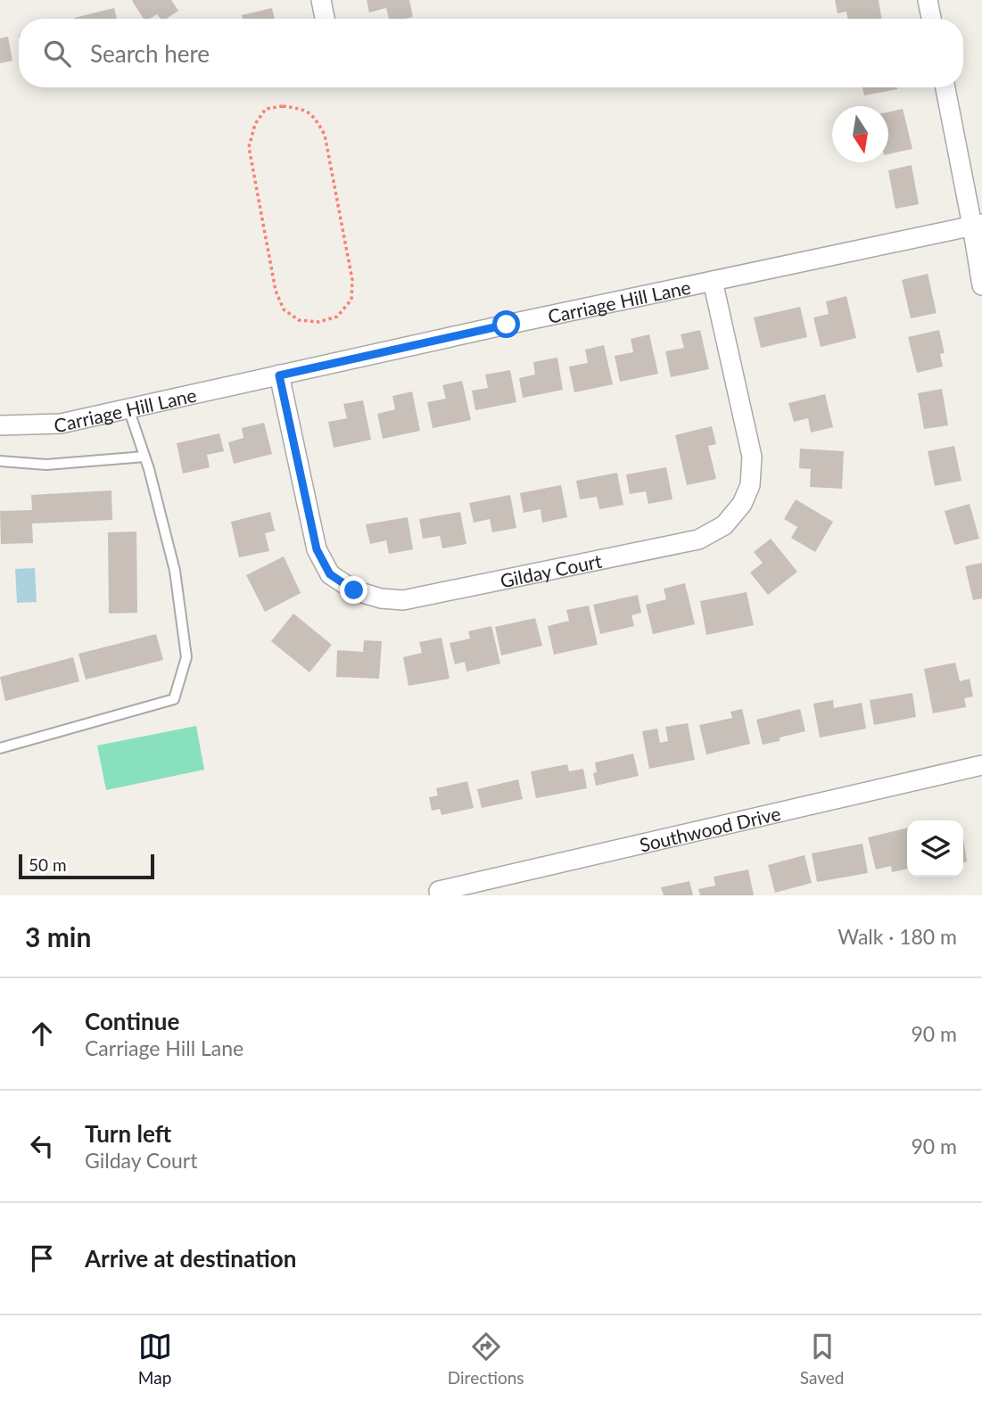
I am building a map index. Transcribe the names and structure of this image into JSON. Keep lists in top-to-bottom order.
{
  "streets": {
    "street": ["Carriage Hill Lane", "Gilday Court", "Southwood Drive"]
  },
  "crossings": [
    ["Carriage Hill Lane", "Gilday Court"]
  ],
  "scale_bar": "50 m",
  "north": "bottom",
  "page": {
    "search": "Search here",
    "scale": "50 m",
    "heading": ["3 min", "Walk · 180 m"],
    "list": [
      ["Continue", "Carriage Hill Lane", "90 m"],
      ["Turn left", "Gilday Court", "90 m"],
      "Arrive at destination"
    ],
    "nav": ["Map", "Directions", "Saved"]
  }
}
